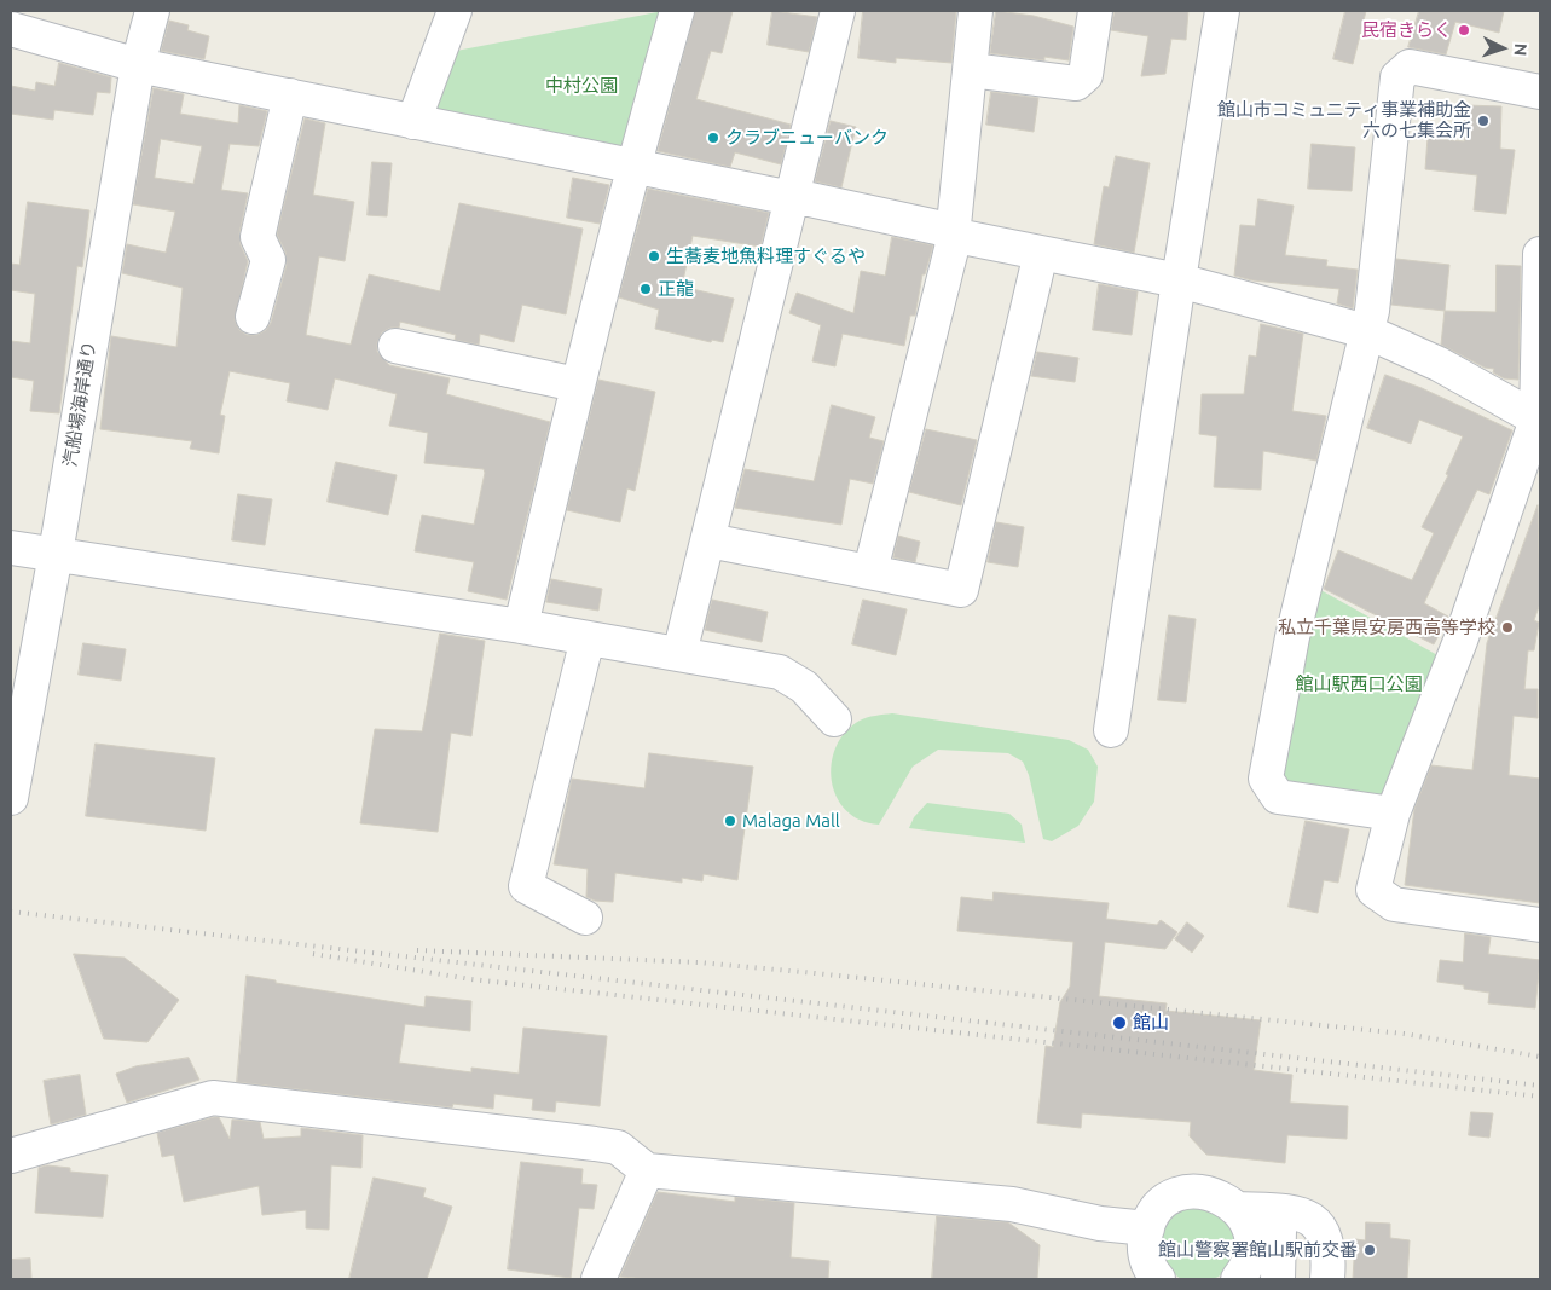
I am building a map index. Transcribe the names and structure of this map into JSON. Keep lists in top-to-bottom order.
{
  "streets": {
    "street": ["汽船場海岸通り"]
  },
  "parks": ["中村公園", "館山駅西口公園"],
  "places": [
    "民宿きらく",
    "館山市コミュニティ事業補助金 六の七集会所",
    "クラブニューバンク",
    "生蕎麦地魚料理すぐるや",
    "正龍",
    "私立千葉県安房西高等学校",
    "Malaga Mall",
    "館山",
    "館山警察署館山駅前交番"
  ],
  "north": "right"
}
